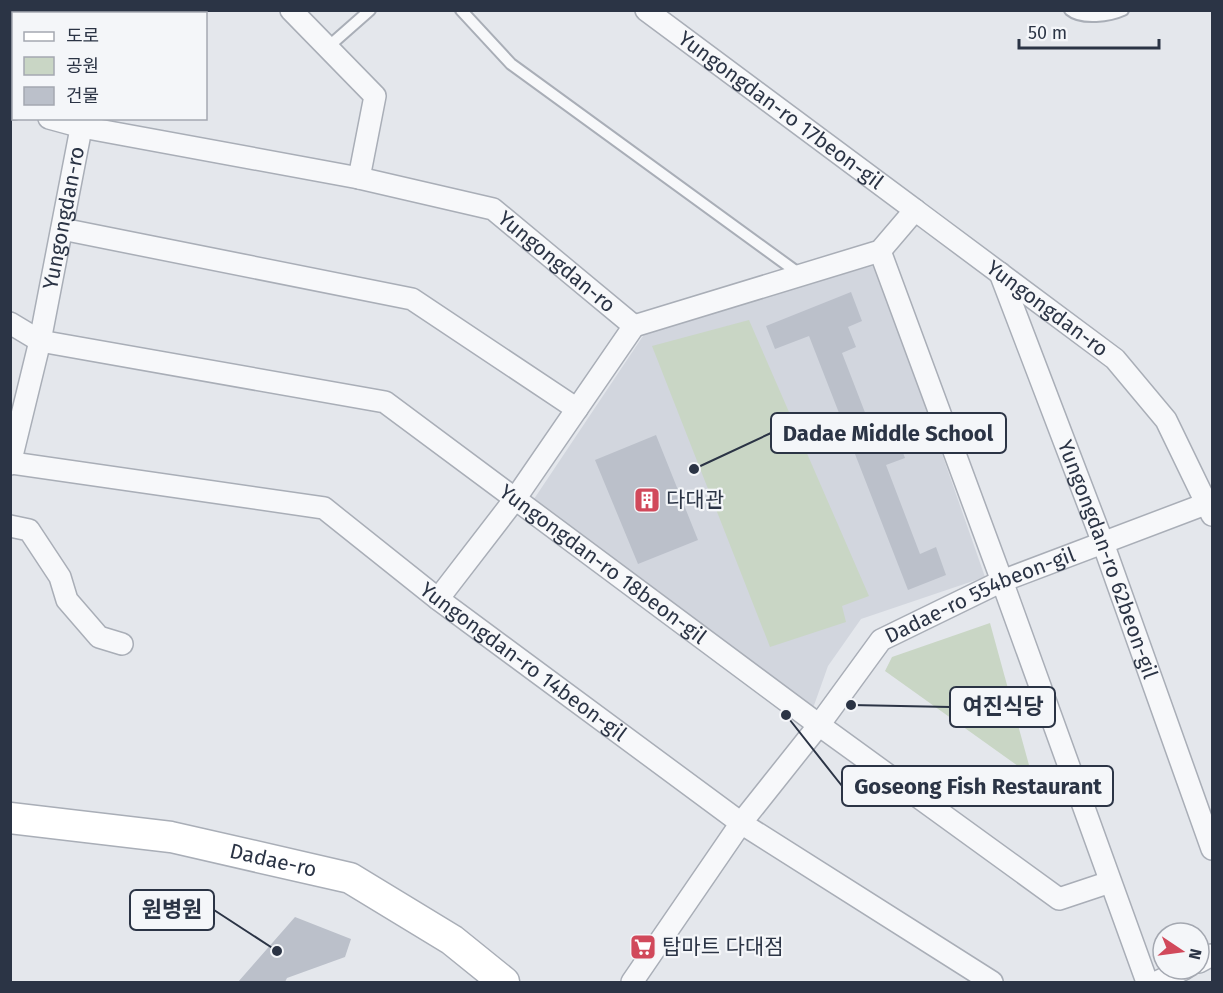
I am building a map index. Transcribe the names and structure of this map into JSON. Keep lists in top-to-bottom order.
{
  "streets": {
    "main road": ["Dadae-ro"],
    "street": [
      "Yungongdan-ro 17beon-gil",
      "Yungongdan-ro",
      "Yungongdan-ro 62beon-gil",
      "Yungongdan-ro 18beon-gil",
      "Dadae-ro 554beon-gil",
      "Yungongdan-ro 14beon-gil"
    ]
  },
  "crossings": [
    ["Yungongdan-ro 17beon-gil", "Yungongdan-ro"],
    ["Yungongdan-ro", "Yungongdan-ro 62beon-gil"],
    ["Yungongdan-ro", "Yungongdan-ro 18beon-gil"],
    ["Yungongdan-ro", "Dadae-ro 554beon-gil"],
    ["Yungongdan-ro", "Yungongdan-ro 14beon-gil"],
    ["Yungongdan-ro 62beon-gil", "Dadae-ro 554beon-gil"],
    ["Yungongdan-ro 18beon-gil", "Dadae-ro 554beon-gil"],
    ["Dadae-ro 554beon-gil", "Yungongdan-ro 14beon-gil"]
  ],
  "places": {
    "other": [
      "Dadae Middle School",
      "여진식당",
      "Goseong Fish Restaurant",
      "원병원"
    ],
    "building": ["다대관"],
    "supermarket": ["탑마트 다대점"]
  },
  "legend": ["도로", "공원", "건물"],
  "scale_bar": "50 m",
  "north": "right"
}
